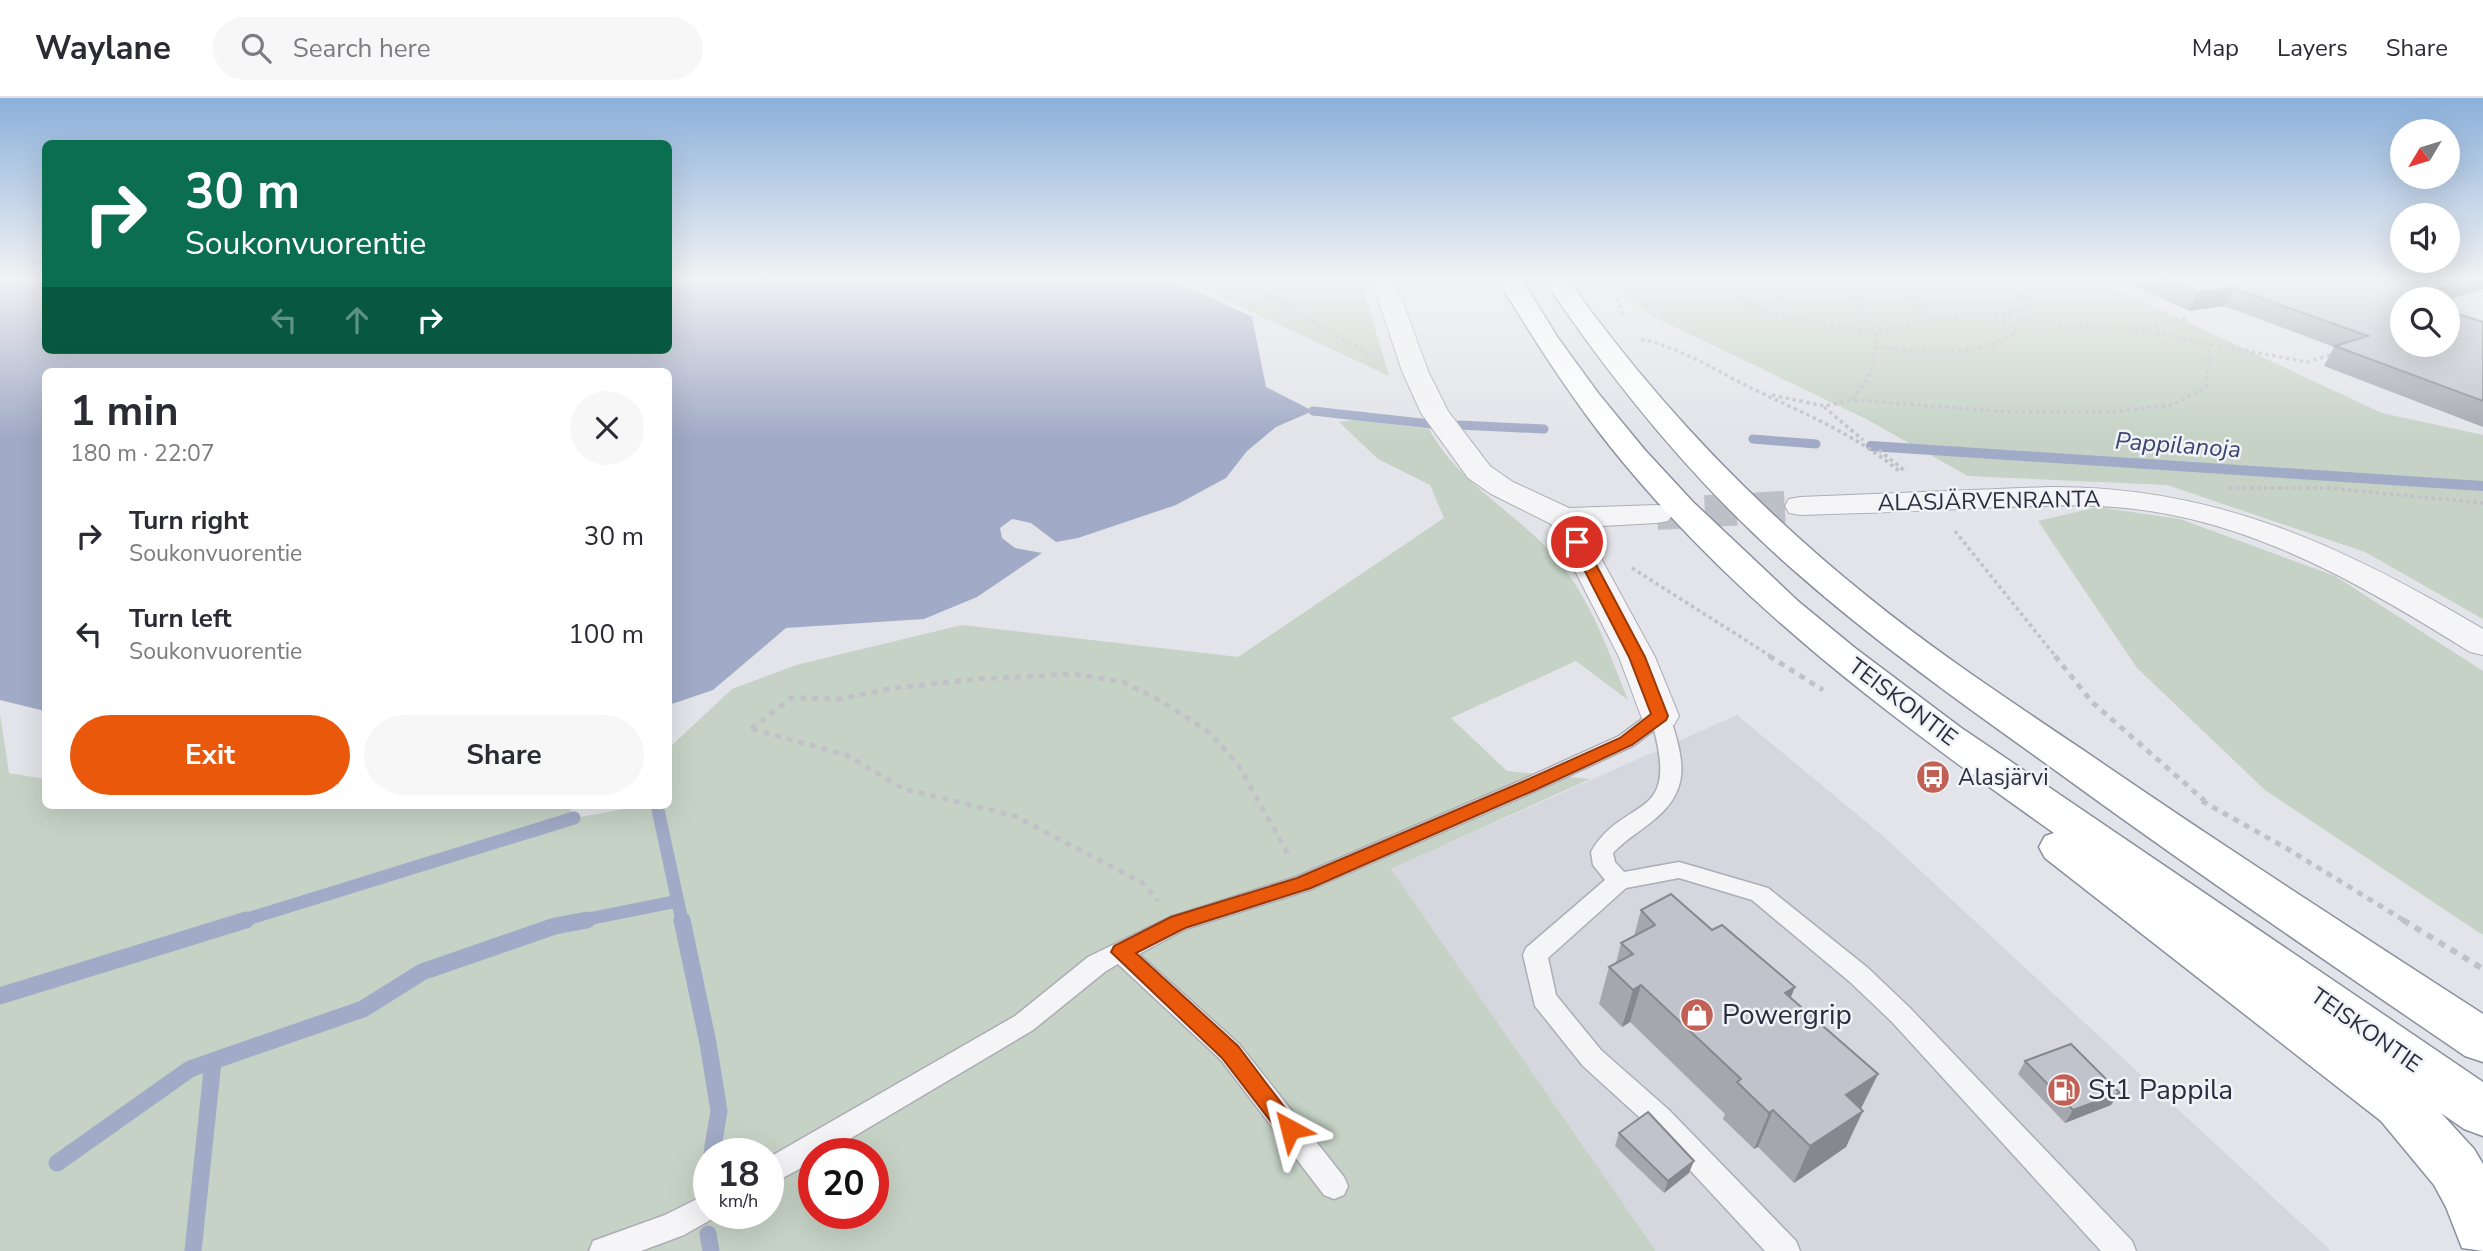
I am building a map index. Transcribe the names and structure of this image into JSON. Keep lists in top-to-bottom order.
{
  "streets": {
    "highway": ["TEISKONTIE"],
    "street": ["ALASJÄRVENRANTA"]
  },
  "water": ["Pappilanoja"],
  "places": {
    "bus stop": ["Alasjärvi"],
    "shop": ["Powergrip"],
    "fuel station": ["St1 Pappila"]
  },
  "north": "bottom left",
  "page": {
    "header": "Waylane",
    "search": "Search here",
    "nav": ["Map", "Layers", "Share"],
    "turn": ["30 m", "Soukonvuorentie"],
    "heading": ["1 min", "180 m · 22:07"],
    "list": [
      {
        "name": "Turn right",
        "note": "Soukonvuorentie",
        "value": "30 m"
      },
      {
        "name": "Turn left",
        "note": "Soukonvuorentie",
        "value": "100 m"
      }
    ],
    "buttons": ["Exit", "Share"],
    "speed": "18 km/h",
    "limit": "20"
  }
}
